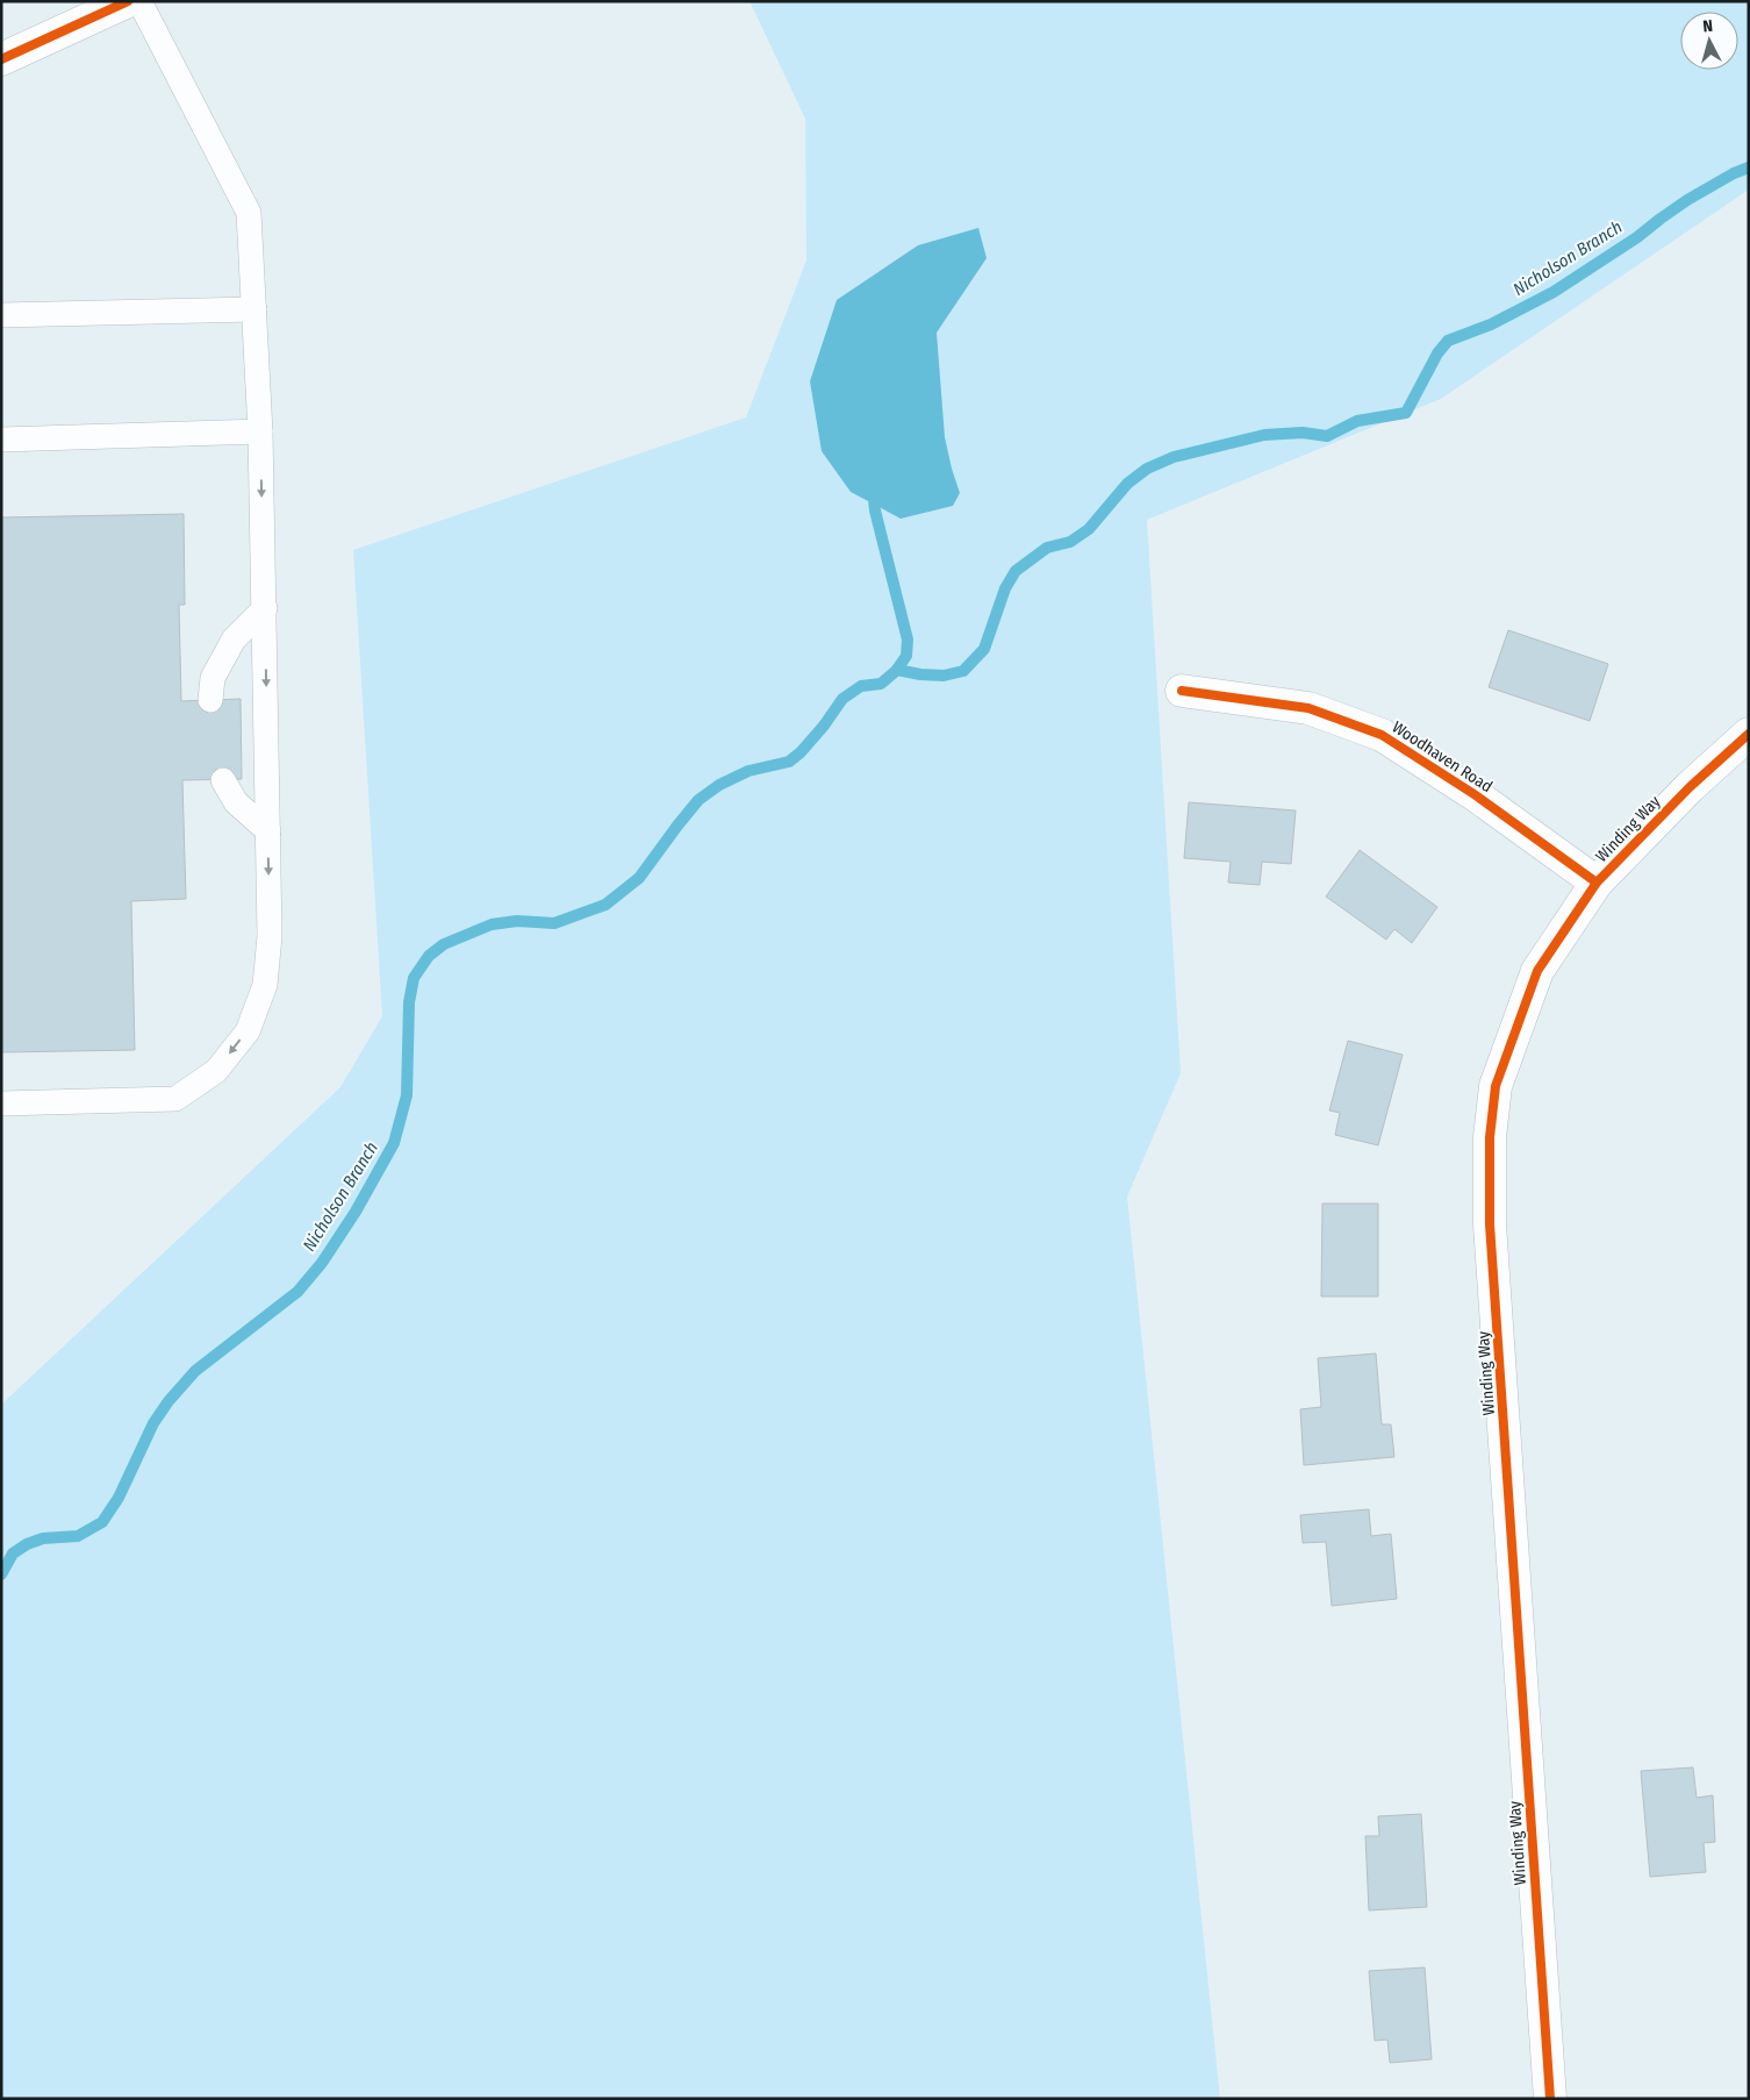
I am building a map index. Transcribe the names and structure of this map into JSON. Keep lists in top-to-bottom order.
{
  "streets": {
    "street": ["Woodhaven Road", "Winding Way"]
  },
  "crossings": [
    ["Woodhaven Road", "Winding Way"]
  ],
  "water": ["Nicholson Branch"],
  "north": "top"
}
